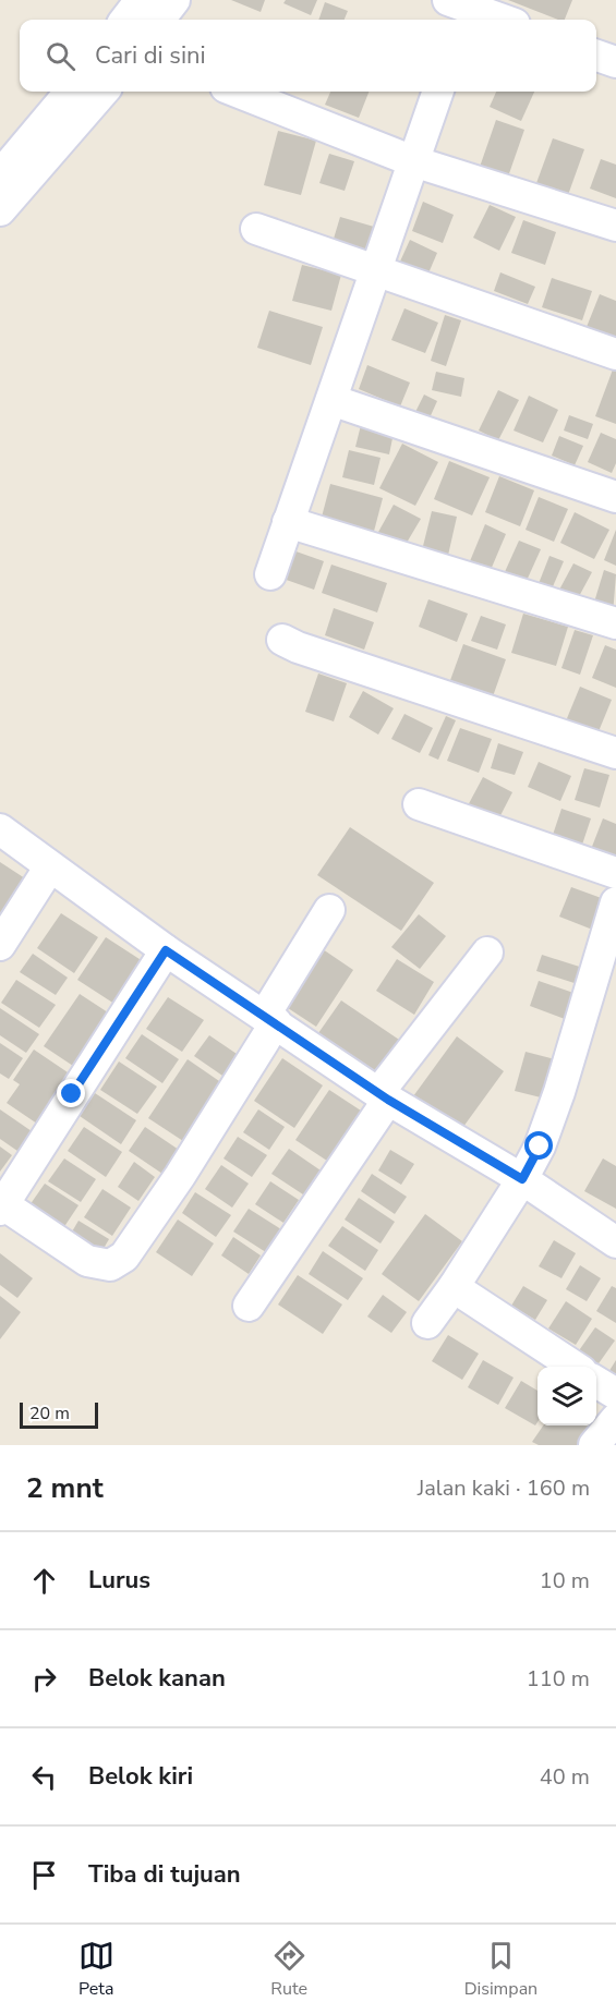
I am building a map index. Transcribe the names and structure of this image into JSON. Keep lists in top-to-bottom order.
{
  "scale_bar": "20 m",
  "page": {
    "search": "Cari di sini",
    "scale": "20 m",
    "heading": ["2 mnt", "Jalan kaki · 160 m"],
    "list": [
      ["Lurus", "10 m"],
      ["Belok kanan", "110 m"],
      ["Belok kiri", "40 m"],
      "Tiba di tujuan"
    ],
    "nav": ["Peta", "Rute", "Disimpan"]
  }
}
